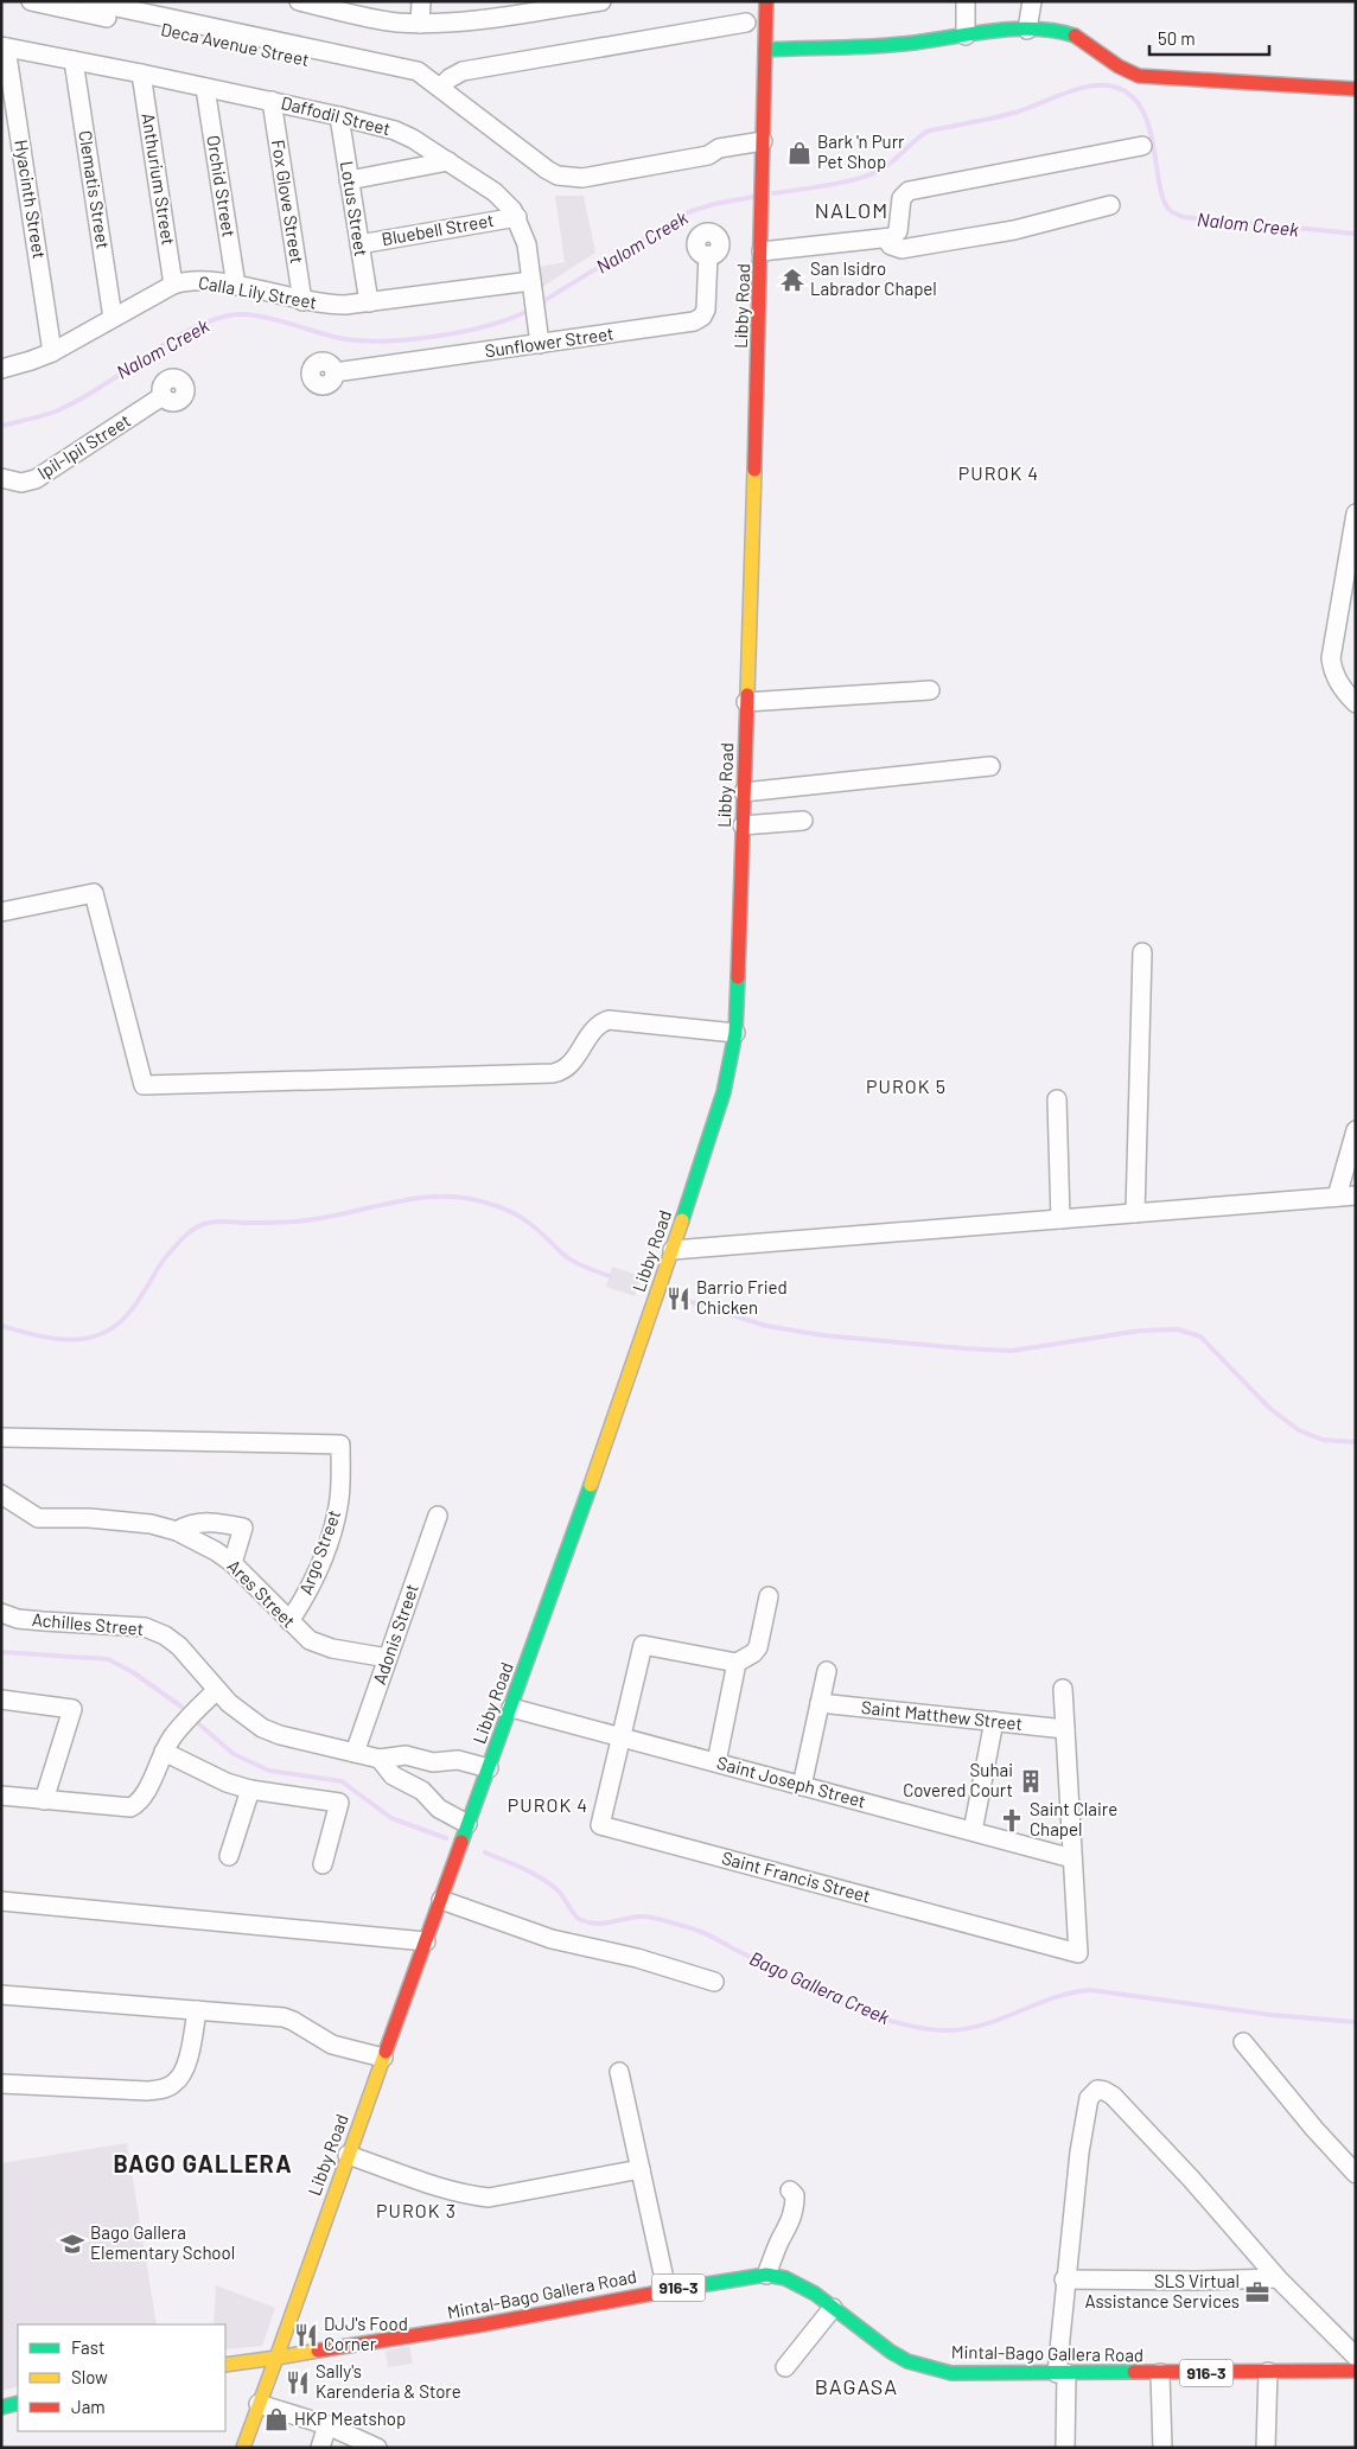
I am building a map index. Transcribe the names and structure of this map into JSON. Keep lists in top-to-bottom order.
{
  "streets": {
    "main road": ["Libby Road", "916-3", "Mintal-Bago Gallera Road"],
    "street": [
      "Deca Avenue Street",
      "Daffodil Street",
      "Anthurium Street",
      "Orchid Street",
      "Clematis Street",
      "Hyacinth Street",
      "Fox Glove Street",
      "Lotus Street",
      "Bluebell Street",
      "Calla Lily Street",
      "Sunflower Street",
      "Ipil-Ipil Street",
      "Argo Street",
      "Ares Street",
      "Achilles Street",
      "Adonis Street",
      "Saint Matthew Street",
      "Saint Joseph Street",
      "Saint Francis Street"
    ]
  },
  "crossings": [
    ["Deca Avenue Street", "Libby Road"],
    ["Daffodil Street", "Anthurium Street"],
    ["Daffodil Street", "Orchid Street"],
    ["Daffodil Street", "Clematis Street"],
    ["Daffodil Street", "Hyacinth Street"],
    ["Daffodil Street", "Fox Glove Street"],
    ["Daffodil Street", "Lotus Street"],
    ["Daffodil Street", "Bluebell Street"],
    ["Daffodil Street", "Calla Lily Street"],
    ["Daffodil Street", "Sunflower Street"],
    ["Anthurium Street", "Calla Lily Street"],
    ["Orchid Street", "Calla Lily Street"],
    ["Clematis Street", "Calla Lily Street"],
    ["Hyacinth Street", "Calla Lily Street"],
    ["Fox Glove Street", "Calla Lily Street"],
    ["Lotus Street", "Bluebell Street"],
    ["Lotus Street", "Calla Lily Street"],
    ["Libby Road", "Achilles Street"],
    ["Libby Road", "Saint Joseph Street"],
    ["Libby Road", "Mintal-Bago Gallera Road"],
    ["Argo Street", "Ares Street"],
    ["Ares Street", "Adonis Street"],
    ["Achilles Street", "Adonis Street"],
    ["Saint Joseph Street", "Saint Francis Street"]
  ],
  "districts": [
    "NALOM",
    "PUROK 4",
    "PUROK 5",
    "PUROK 4",
    "BAGO GALLERA",
    "PUROK 3",
    "BAGASA"
  ],
  "water": ["Nalom Creek", "Bago Gallera Creek"],
  "places": {
    "shop": ["Bark 'n Purr Pet Shop", "HKP Meatshop"],
    "temple": ["San Isidro Labrador Chapel"],
    "restaurant": ["Barrio Fried Chicken", "DJJ's Food Corner", "Sally's Karenderia & Store"],
    "building": ["Suhai Covered Court"],
    "church": ["Saint Claire Chapel"],
    "school or university": ["Bago Gallera Elementary School"],
    "office": ["SLS Virtual Assistance Services"]
  },
  "legend": ["Fast", "Slow", "Jam"],
  "scale_bar": "50 m"
}
